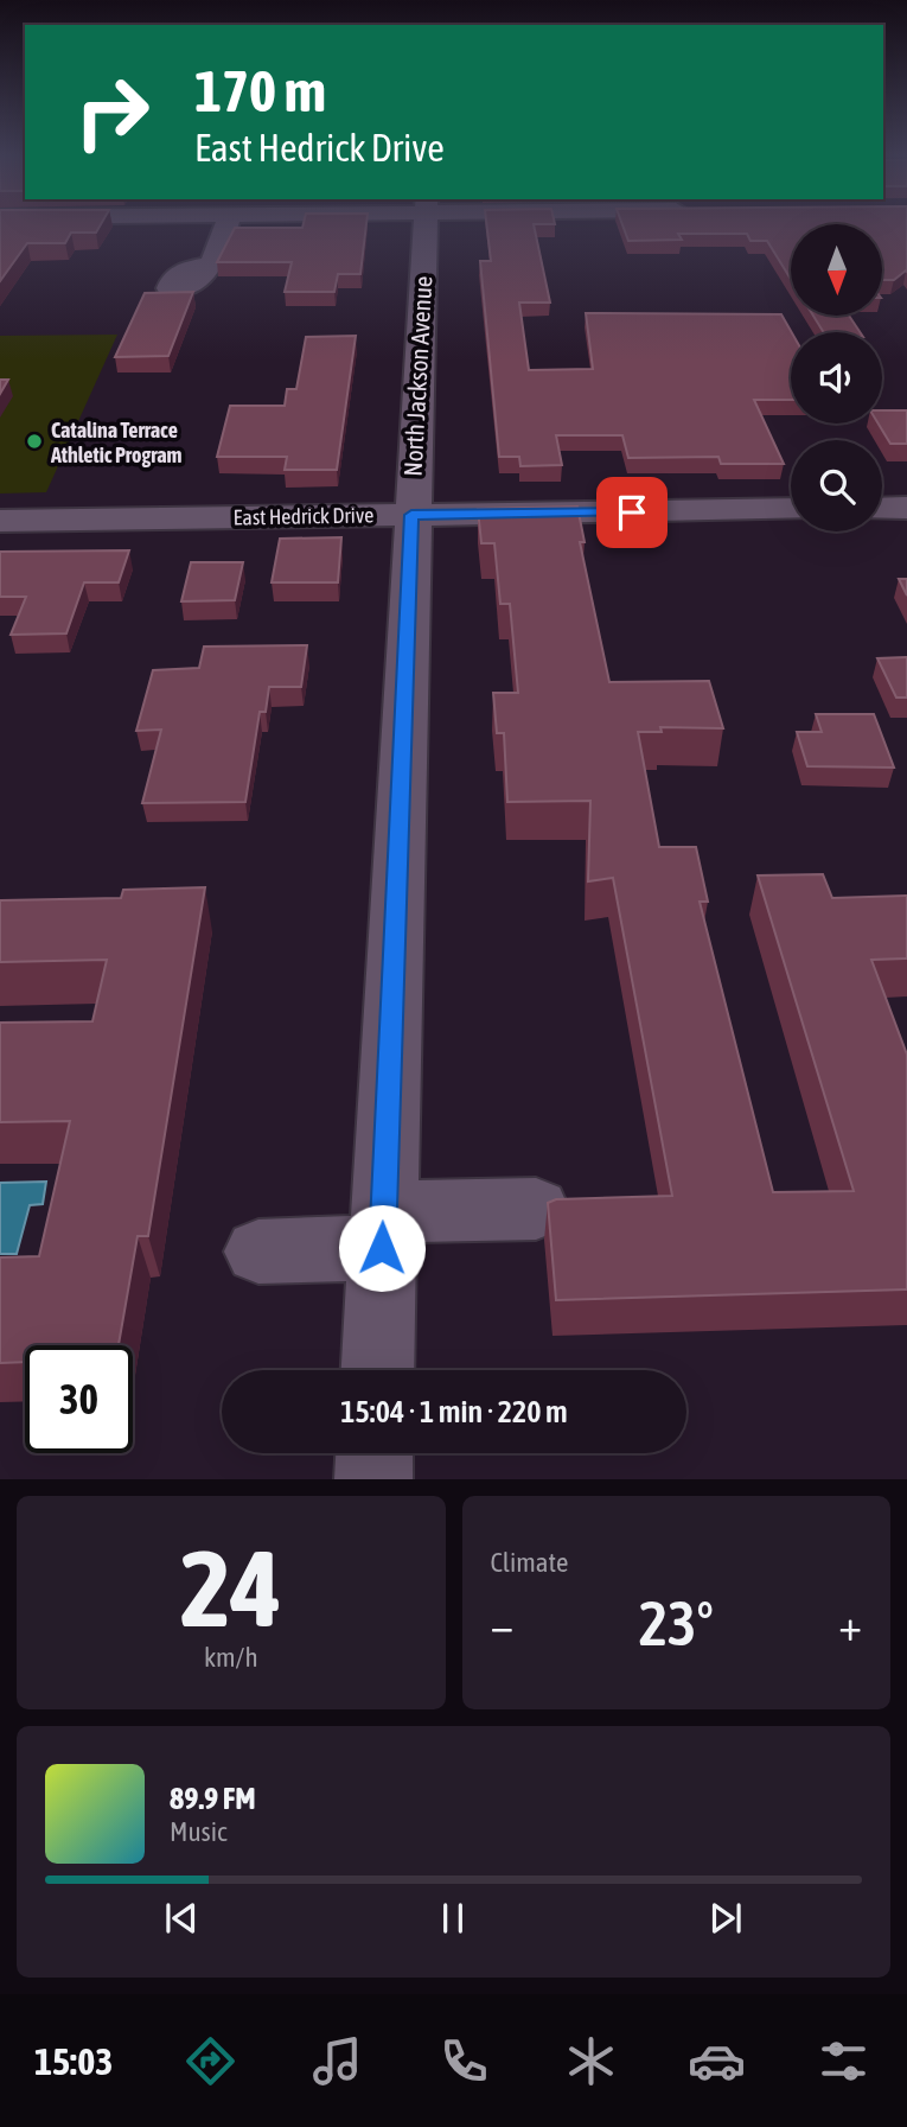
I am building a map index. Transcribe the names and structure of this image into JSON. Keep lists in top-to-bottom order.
{
  "streets": {
    "street": ["North Jackson Avenue", "East Hedrick Drive"]
  },
  "crossings": [
    ["North Jackson Avenue", "East Hedrick Drive"]
  ],
  "places": ["Catalina Terrace Athletic Program"],
  "north": "bottom",
  "page": {
    "turn": ["170 m", "East Hedrick Drive"],
    "limit": "30",
    "trip": "15:04 · 1 min · 220 m",
    "tile": [
      ["24", "km/h"],
      "Climate"
    ],
    "heat": ["−", "23°", "+"],
    "song": ["89.9 FM", "Music"],
    "tabs": "15:03"
  }
}
